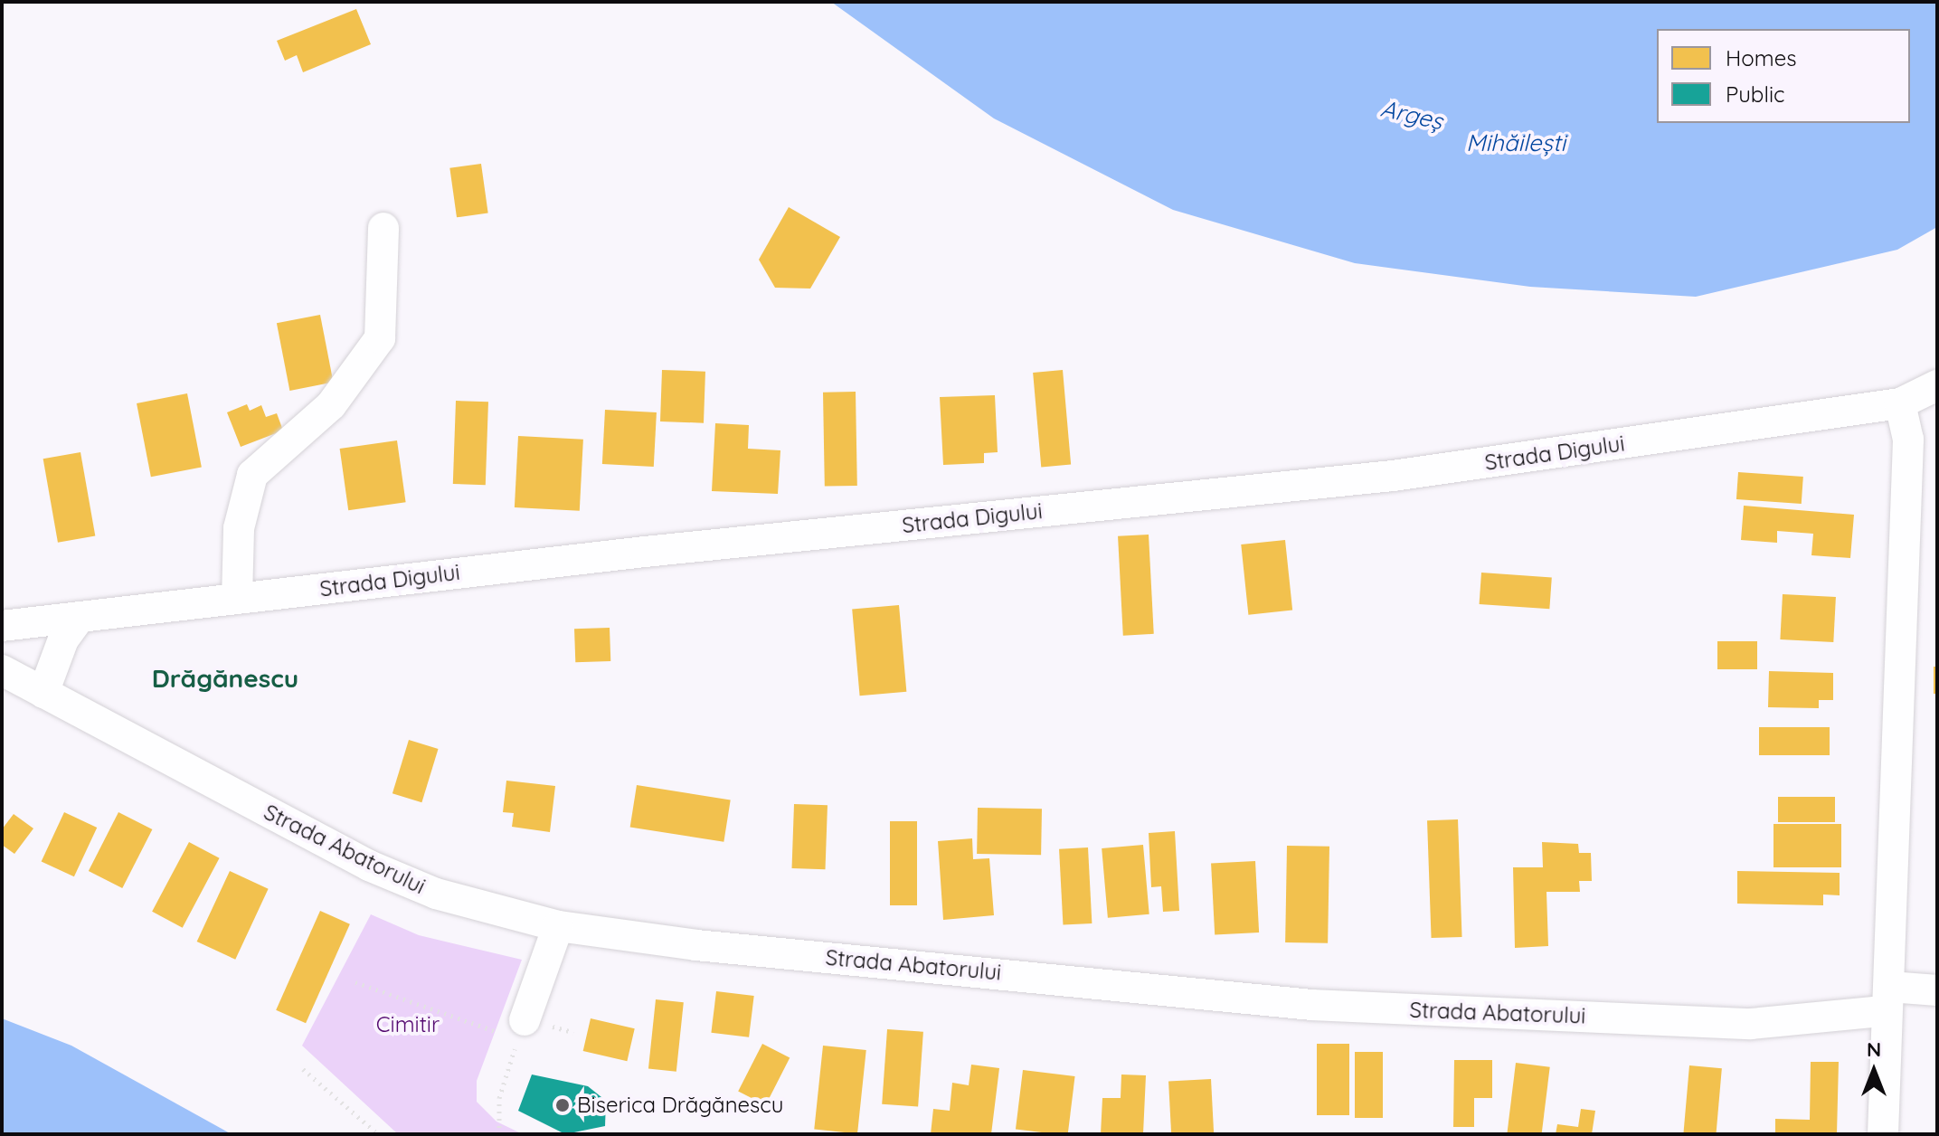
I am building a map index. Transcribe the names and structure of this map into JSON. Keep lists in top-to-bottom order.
{
  "streets": {
    "street": ["Strada Digului", "Strada Abatorului"]
  },
  "districts": ["Drăgănescu"],
  "water": ["Argeș", "Mihăilești"],
  "parks": ["Cimitir"],
  "places": ["Biserica Drăgănescu"],
  "legend": ["Homes", "Public"],
  "north": "top"
}
